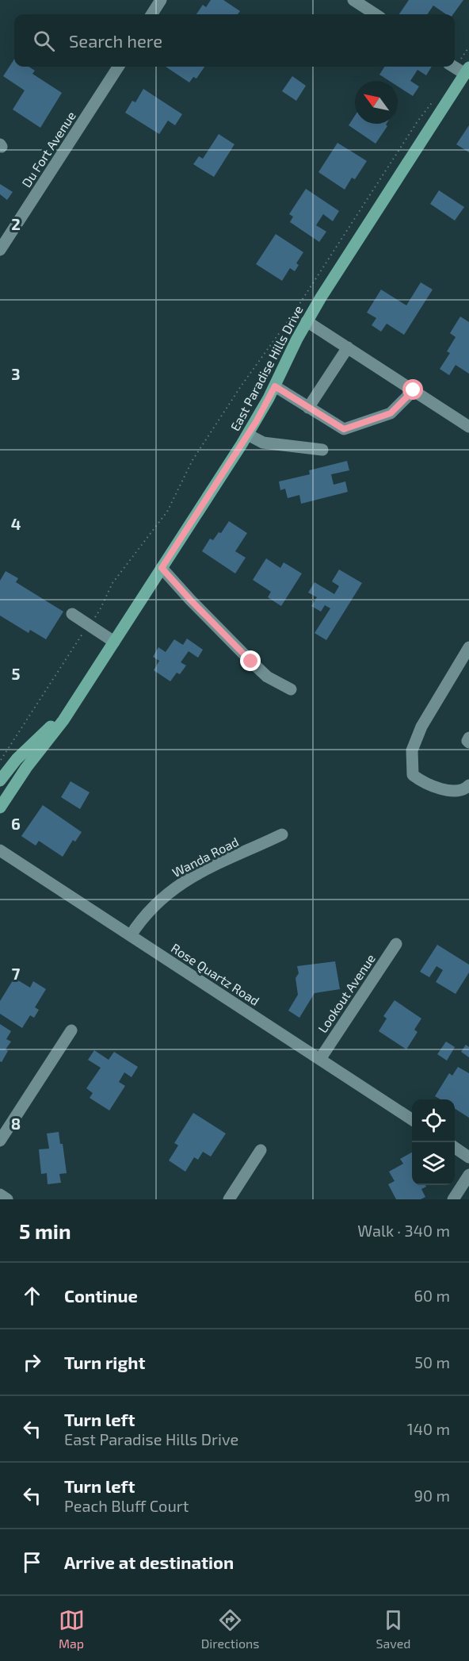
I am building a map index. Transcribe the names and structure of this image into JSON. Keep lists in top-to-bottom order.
{
  "streets": {
    "main road": ["East Paradise Hills Drive"],
    "street": [
      "Du Fort Avenue",
      "Wanda Road",
      "Rose Quartz Road",
      "Lookout Avenue"
    ]
  },
  "crossings": [
    ["Wanda Road", "Rose Quartz Road"],
    ["Rose Quartz Road", "Lookout Avenue"]
  ],
  "north": "top left",
  "page": {
    "search": "Search here",
    "heading": ["5 min", "Walk · 340 m"],
    "list": [
      ["Continue", "60 m"],
      ["Turn right", "50 m"],
      ["Turn left", "East Paradise Hills Drive", "140 m"],
      ["Turn left", "Peach Bluff Court", "90 m"],
      "Arrive at destination"
    ],
    "nav": ["Map", "Directions", "Saved"]
  },
  "grid": {
    "rows": [
      "2",
      "3",
      "4",
      "5",
      "6",
      "7",
      "8"
    ]
  }
}
